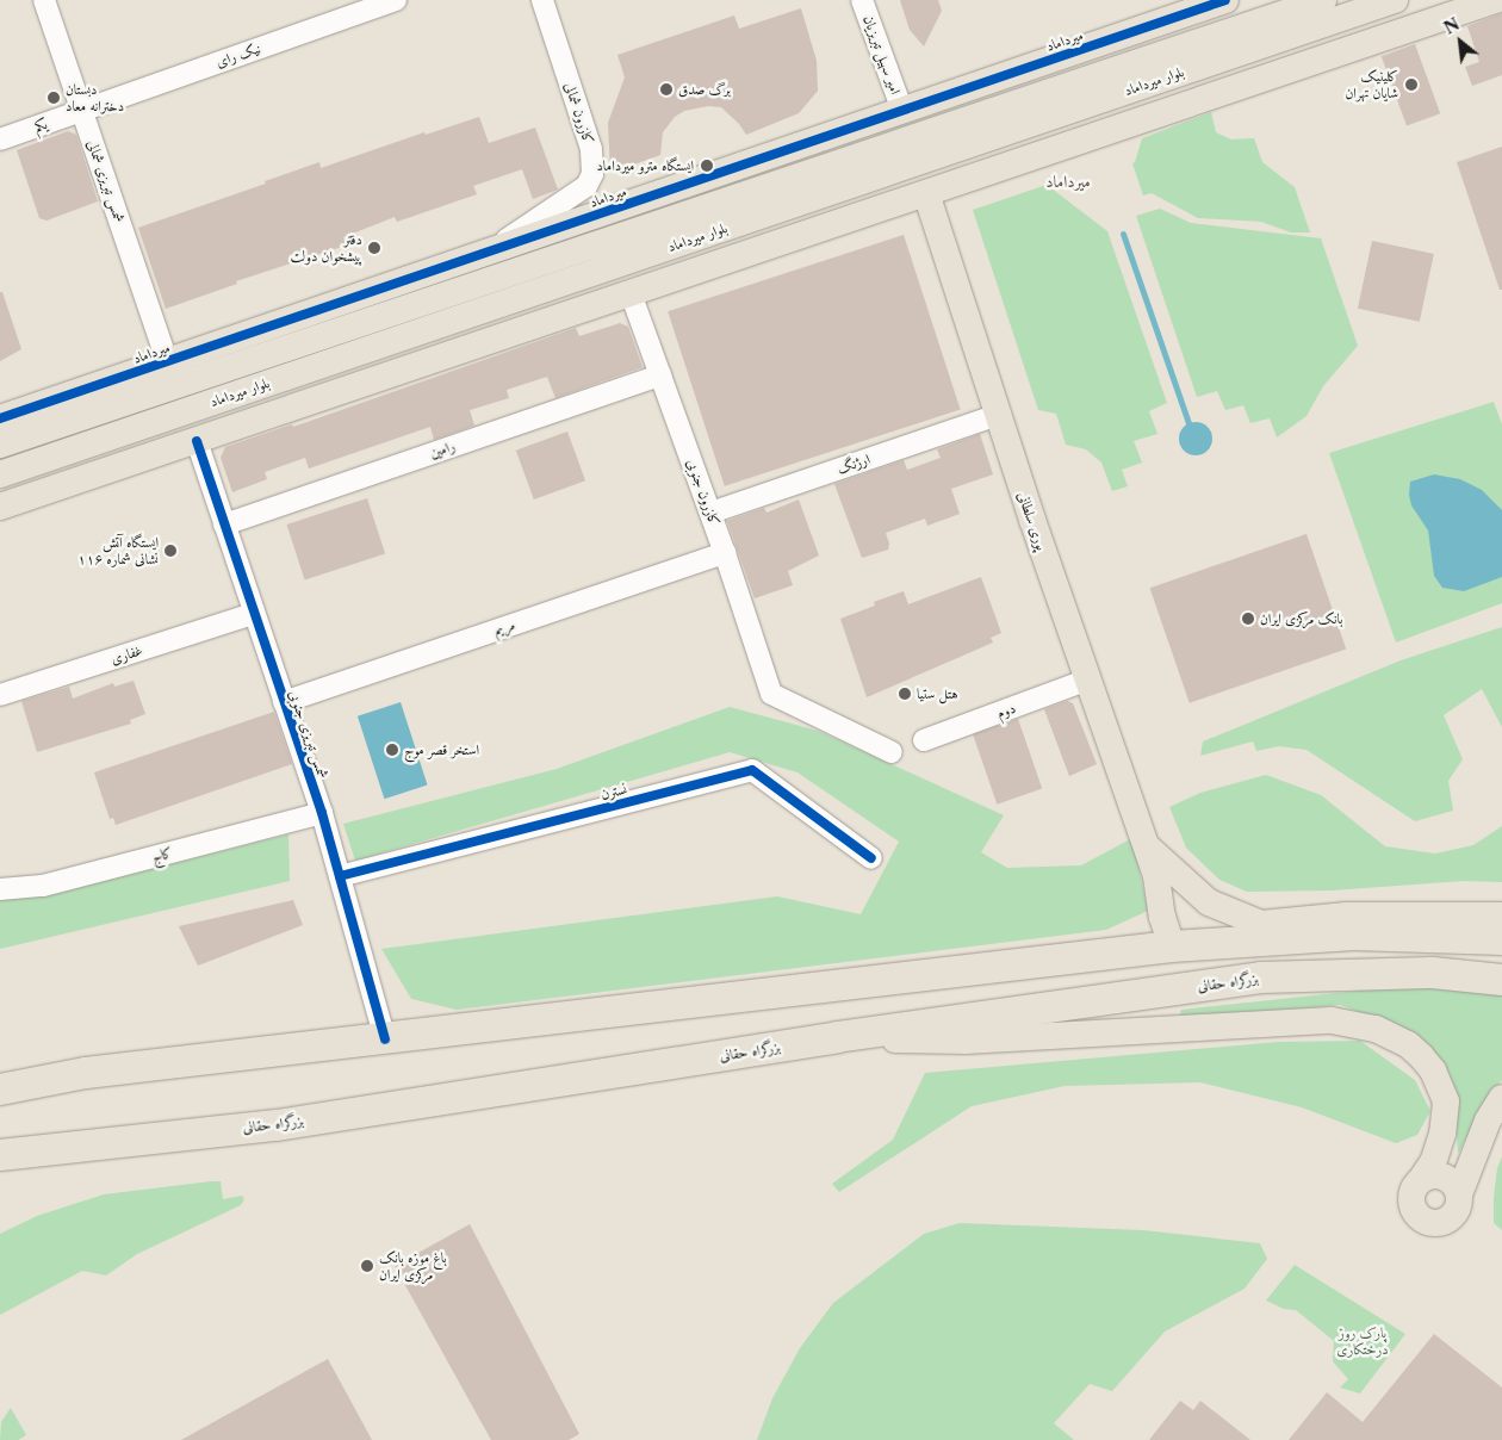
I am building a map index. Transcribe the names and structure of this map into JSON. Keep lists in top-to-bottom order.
{
  "streets": {
    "highway": ["بزرگراه حقانی"],
    "main road": ["میرداماد", "بلوار میرداماد", "پوری سلطانی"],
    "street": [
      "نیک رای",
      "امیر سهیل تبریزیان",
      "کازرون شمالی",
      "یکم",
      "شمس تبریزی شمالی",
      "رامین",
      "ارژنگ",
      "کازرون جنوبی",
      "مریم",
      "غفارى",
      "دوم",
      "شمس تبریزی جنوبی",
      "نسترن",
      "کاج"
    ]
  },
  "crossings": [
    ["میرداماد", "امیر سهیل تبریزیان"],
    ["میرداماد", "کازرون شمالی"],
    ["میرداماد", "شمس تبریزی شمالی"],
    ["نیک رای", "یکم"],
    ["نیک رای", "شمس تبریزی شمالی"],
    ["یکم", "شمس تبریزی شمالی"],
    ["رامین", "کازرون جنوبی"],
    ["رامین", "شمس تبریزی جنوبی"],
    ["ارژنگ", "کازرون جنوبی"],
    ["ارژنگ", "پوری سلطانی"],
    ["کازرون جنوبی", "مریم"],
    ["پوری سلطانی", "دوم"],
    ["مریم", "شمس تبریزی جنوبی"],
    ["غفارى", "شمس تبریزی جنوبی"],
    ["شمس تبریزی جنوبی", "نسترن"],
    ["شمس تبریزی جنوبی", "کاج"]
  ],
  "districts": ["میرداماد"],
  "parks": ["پارک روز درختکاری"],
  "places": [
    "کلینیک شایان تهران",
    "برگ صدق",
    "دبستان دخترانه معاد",
    "ایستگاه مترو میرداماد",
    "دفتر پیشخوان دولت",
    "ایستگاه آتش نشانی شماره ۱۱۶",
    "بانک مرکزی ایران",
    "هتل ستیا",
    "استخر قصر موج",
    "باغ موزه بانک مرکزی ایران"
  ],
  "north": "top left"
}
